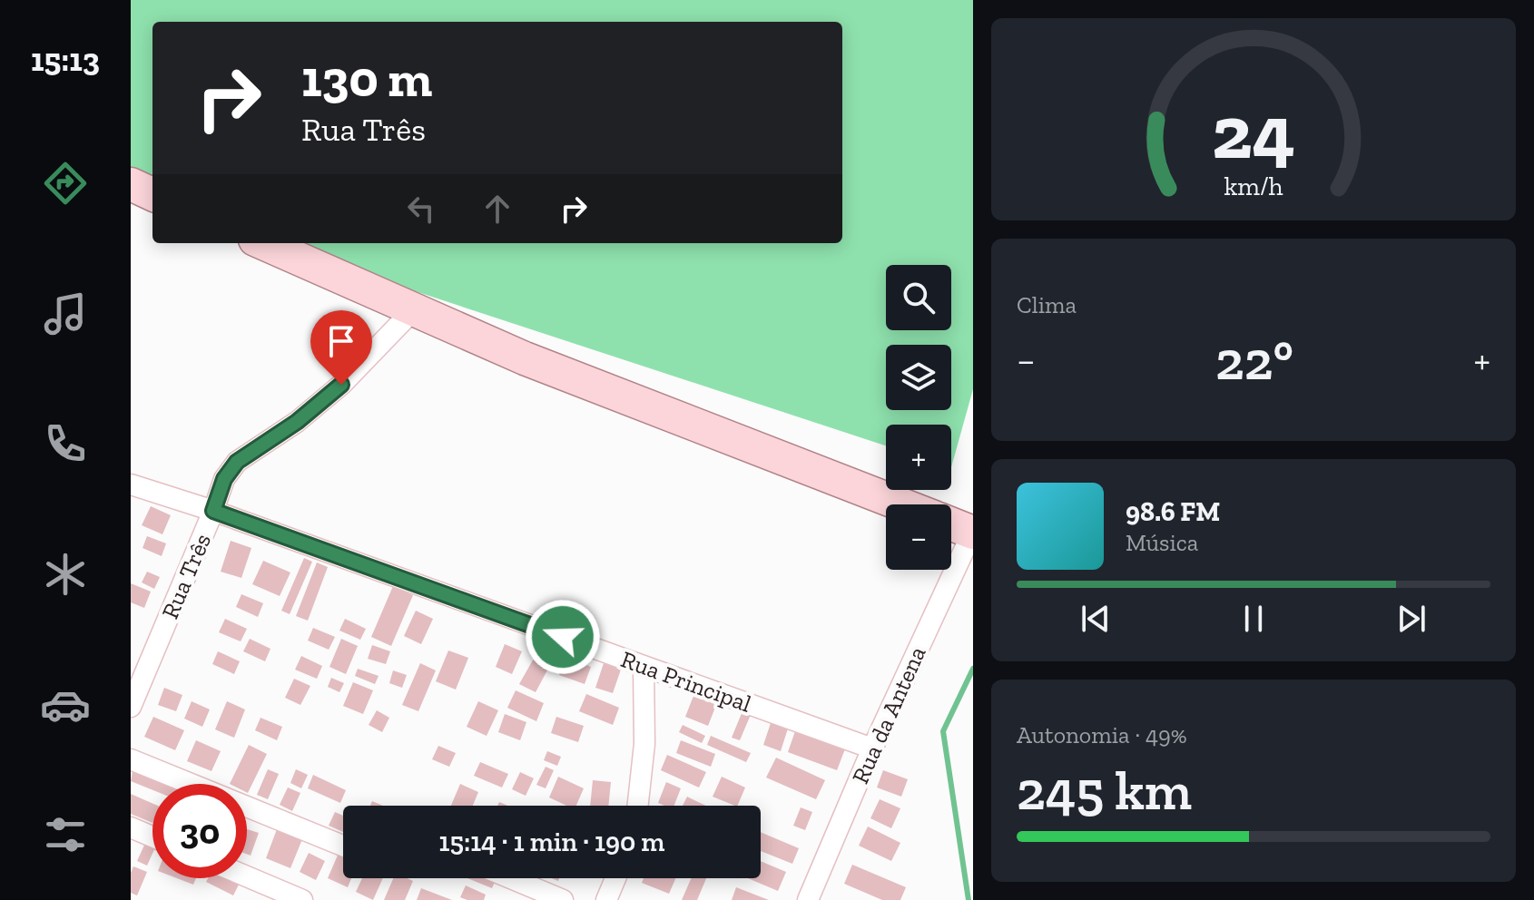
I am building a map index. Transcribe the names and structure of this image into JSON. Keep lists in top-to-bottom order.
{
  "streets": {
    "street": ["Rua Três", "Rua Principal", "Rua da Antena"]
  },
  "crossings": [
    ["Rua Três", "Rua Principal"],
    ["Rua Principal", "Rua da Antena"]
  ],
  "page": {
    "tabs": "15:13",
    "turn": ["130 m", "Rua Três"],
    "tile": [
      "Clima",
      ["Autonomia · 49%", "245 km"]
    ],
    "map_buttons": ["+", "−"],
    "heat": ["−", "22°", "+"],
    "song": ["98.6 FM", "Música"],
    "limit": "30",
    "trip": "15:14 · 1 min · 190 m",
    "gauge": ["24", "km/h"]
  }
}
